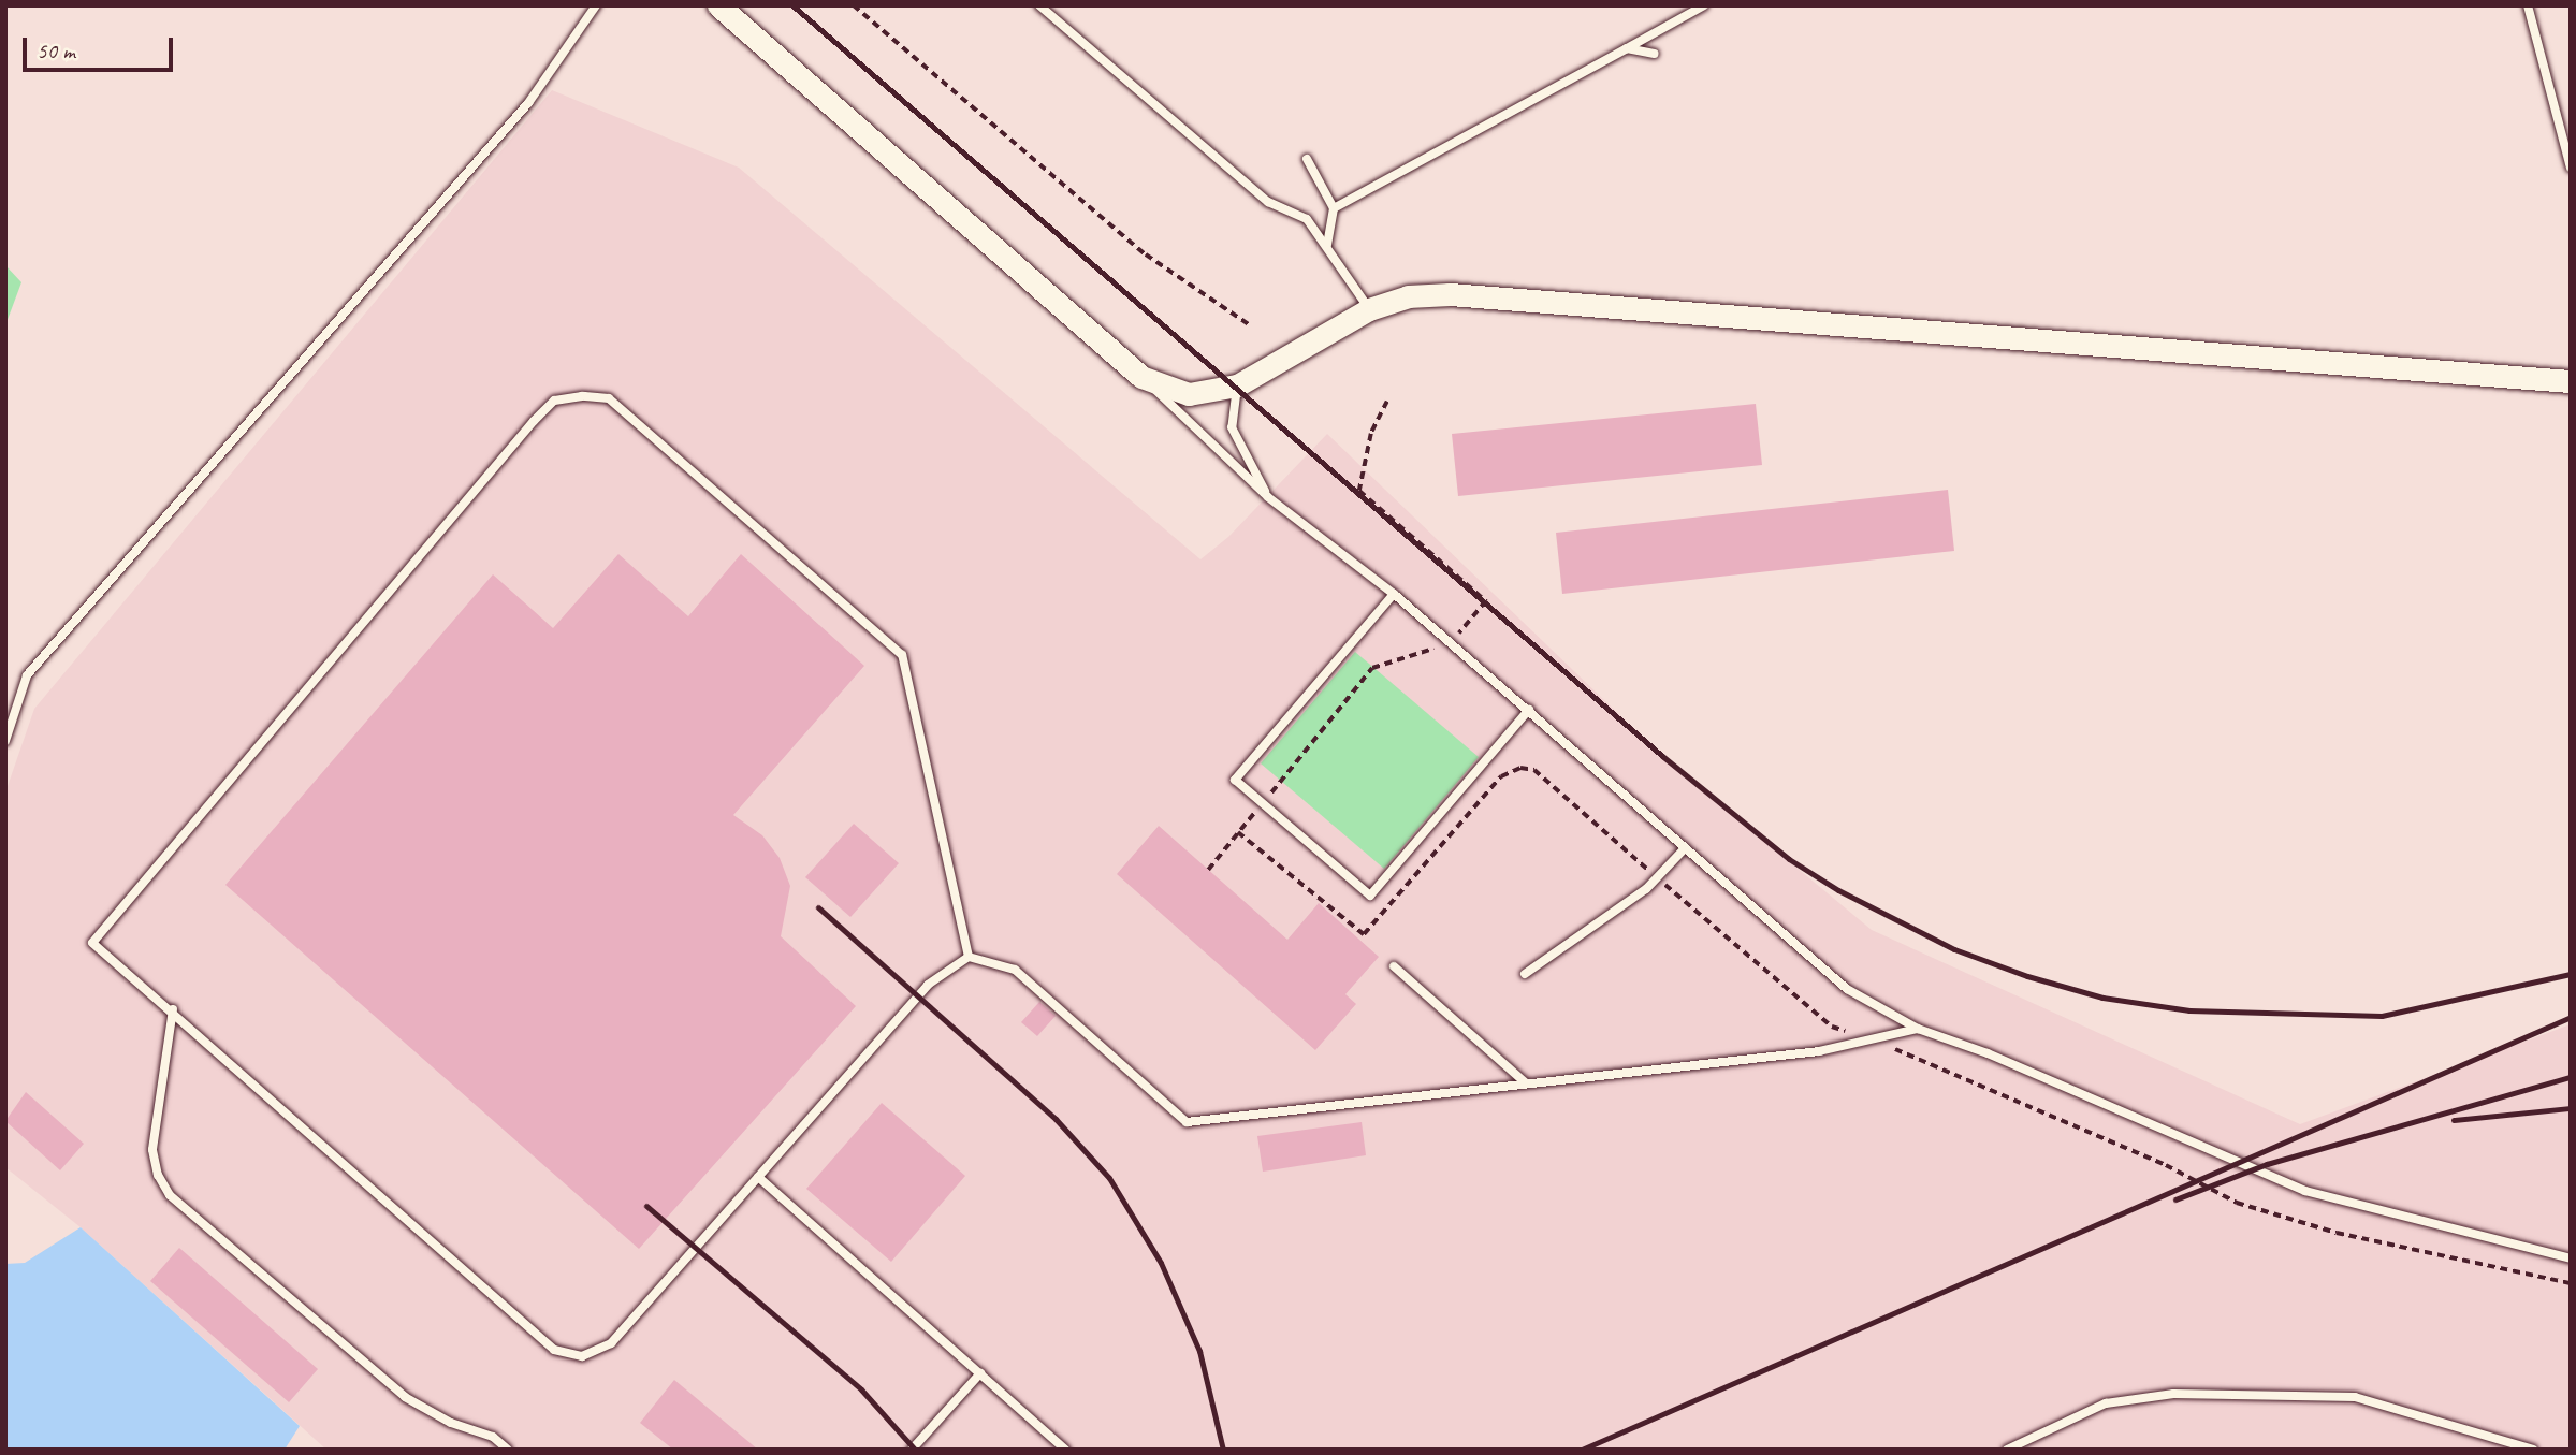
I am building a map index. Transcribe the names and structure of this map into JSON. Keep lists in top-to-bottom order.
{
  "scale_bar": "50 m"
}
